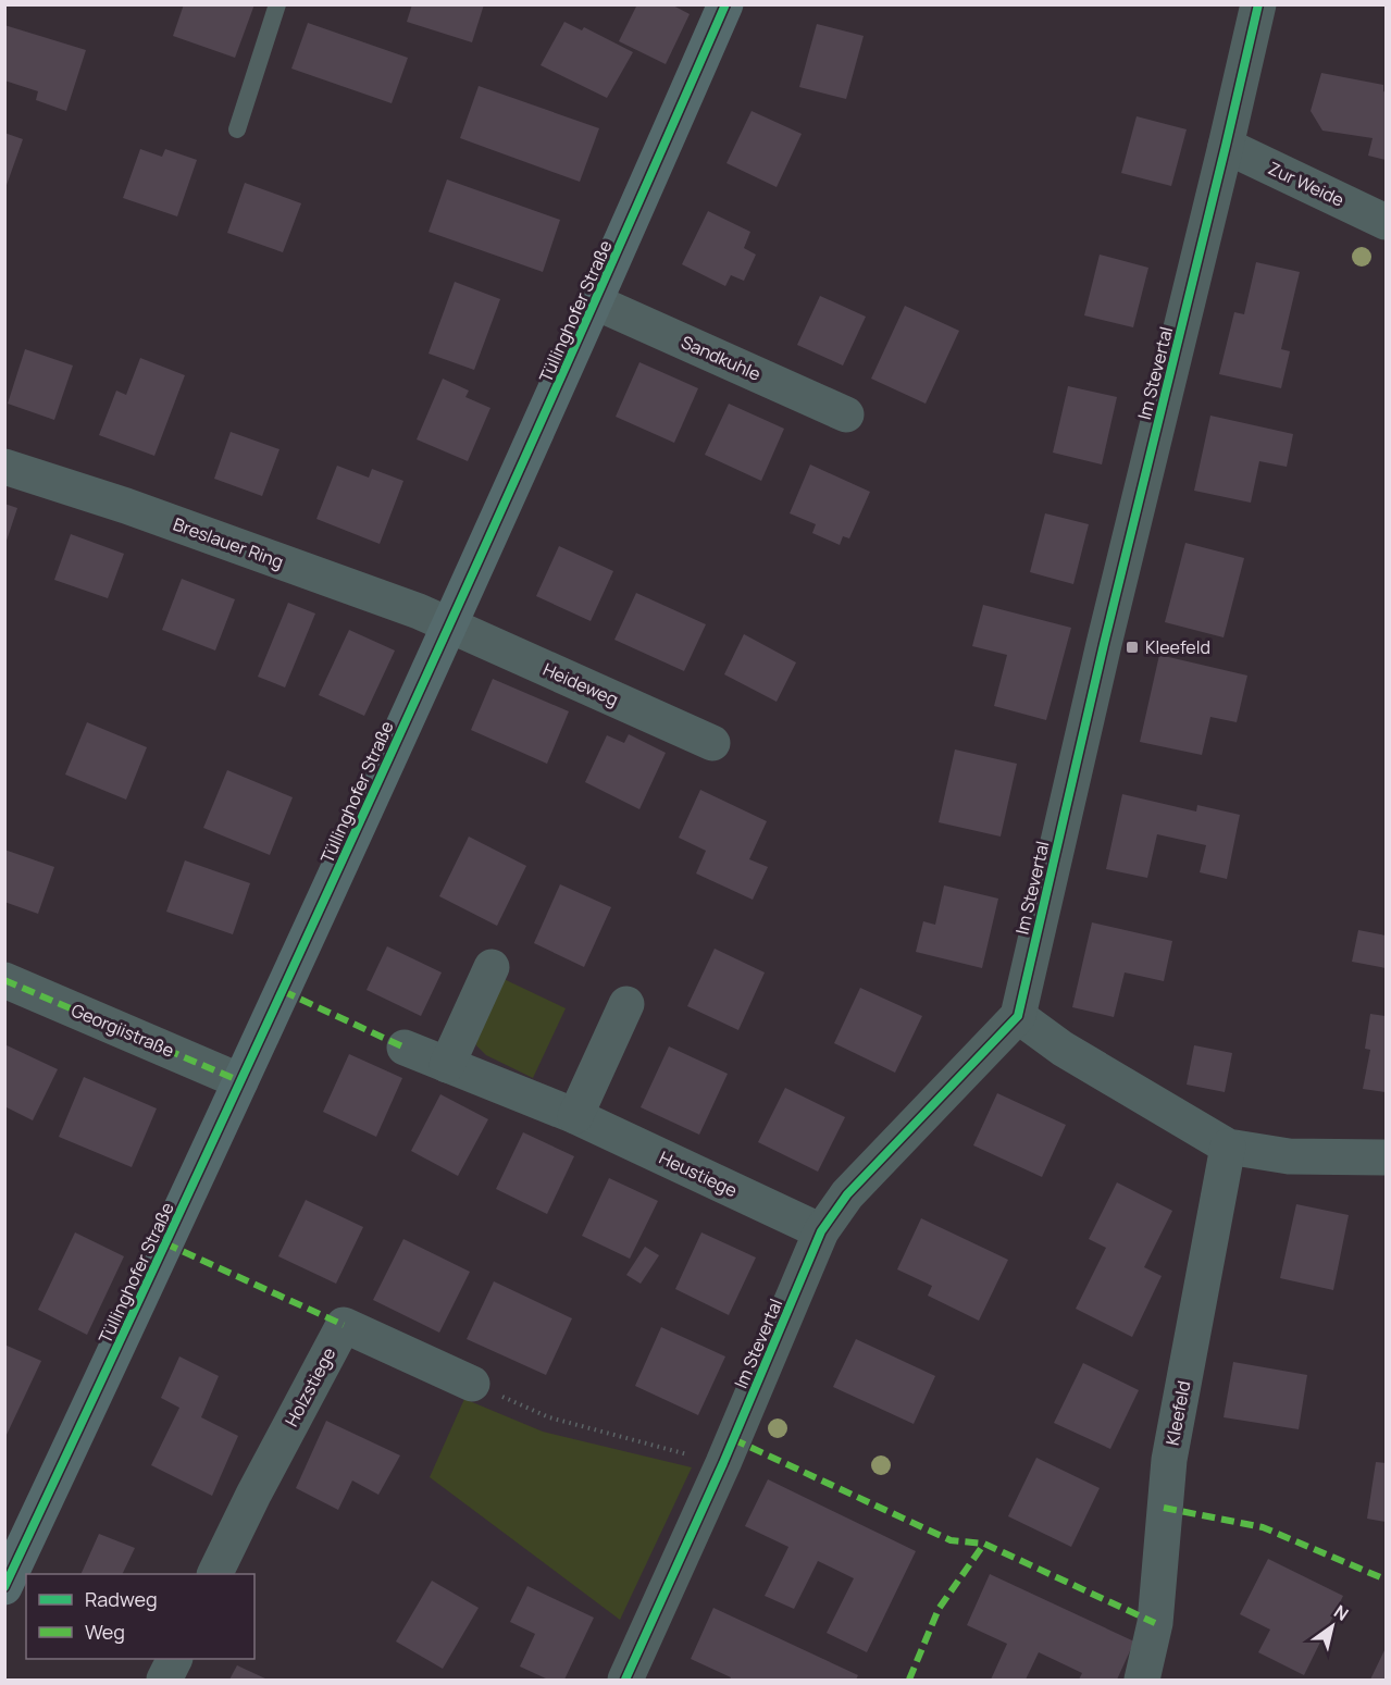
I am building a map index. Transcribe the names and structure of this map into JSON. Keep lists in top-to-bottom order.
{
  "streets": {
    "main road": ["Tüllinghofer Straße"],
    "street": [
      "Zur Weide",
      "Sandkuhle",
      "Im Stevertal",
      "Breslauer Ring",
      "Heideweg",
      "Georgiistraße",
      "Heustiege",
      "Holzstiege",
      "Kleefeld"
    ]
  },
  "crossings": [
    ["Zur Weide", "Im Stevertal"],
    ["Tüllinghofer Straße", "Sandkuhle"],
    ["Tüllinghofer Straße", "Breslauer Ring"],
    ["Tüllinghofer Straße", "Heideweg"],
    ["Tüllinghofer Straße", "Georgiistraße"],
    ["Im Stevertal", "Heustiege"],
    ["Breslauer Ring", "Heideweg"]
  ],
  "places": {
    "transit": ["Kleefeld"]
  },
  "legend": ["Radweg", "Weg"],
  "north": "top right"
}
